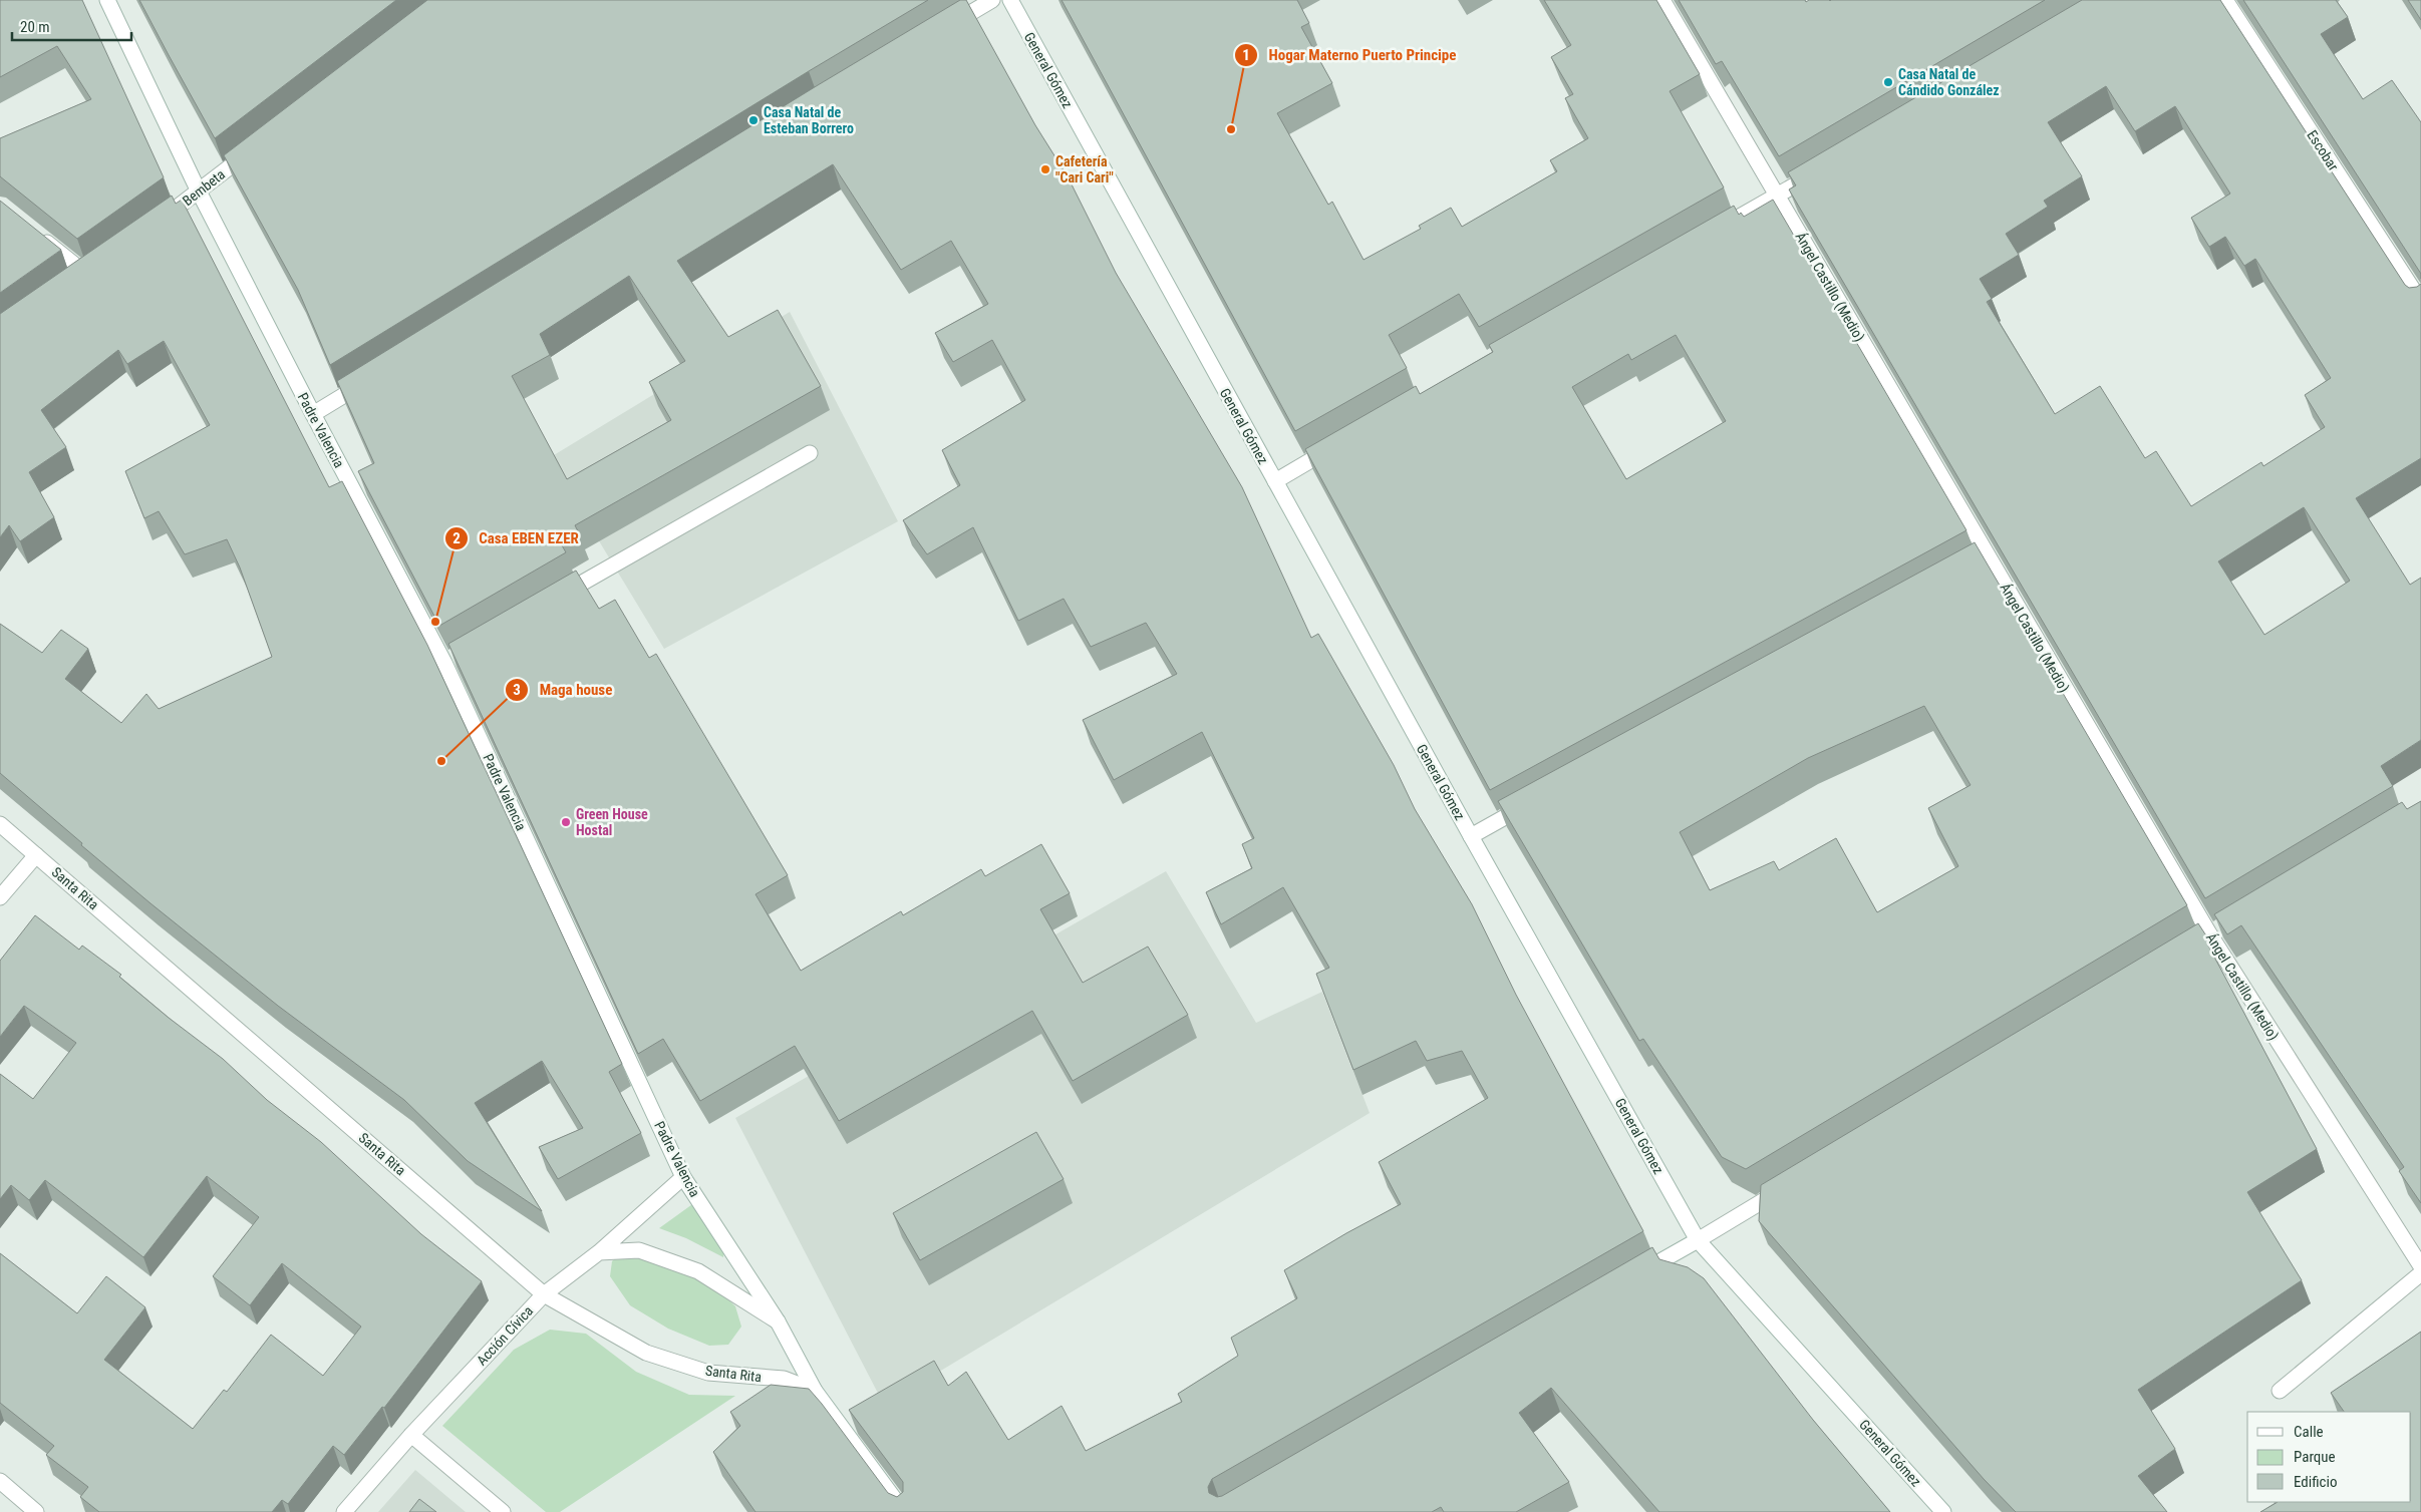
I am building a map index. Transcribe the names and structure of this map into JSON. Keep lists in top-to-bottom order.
{
  "streets": {
    "street": [
      "General Gómez",
      "Escobar",
      "Bembeta",
      "Ángel Castillo (Medio)",
      "Padre Valencia",
      "Santa Rita",
      "Acción Cívica"
    ]
  },
  "crossings": [
    ["Bembeta", "Padre Valencia"],
    ["Padre Valencia", "Santa Rita"],
    ["Padre Valencia", "Acción Cívica"],
    ["Santa Rita", "Acción Cívica"]
  ],
  "places": [
    "Casa Natal de Cándido González",
    "Casa Natal de Esteban Borrero",
    "Hogar Materno Puerto Principe",
    "Cafetería \"Cari Cari\"",
    "Casa EBEN EZER",
    "Maga house",
    "Green House Hostal"
  ],
  "legend": ["Calle", "Parque", "Edificio"],
  "scale_bar": "20 m"
}
